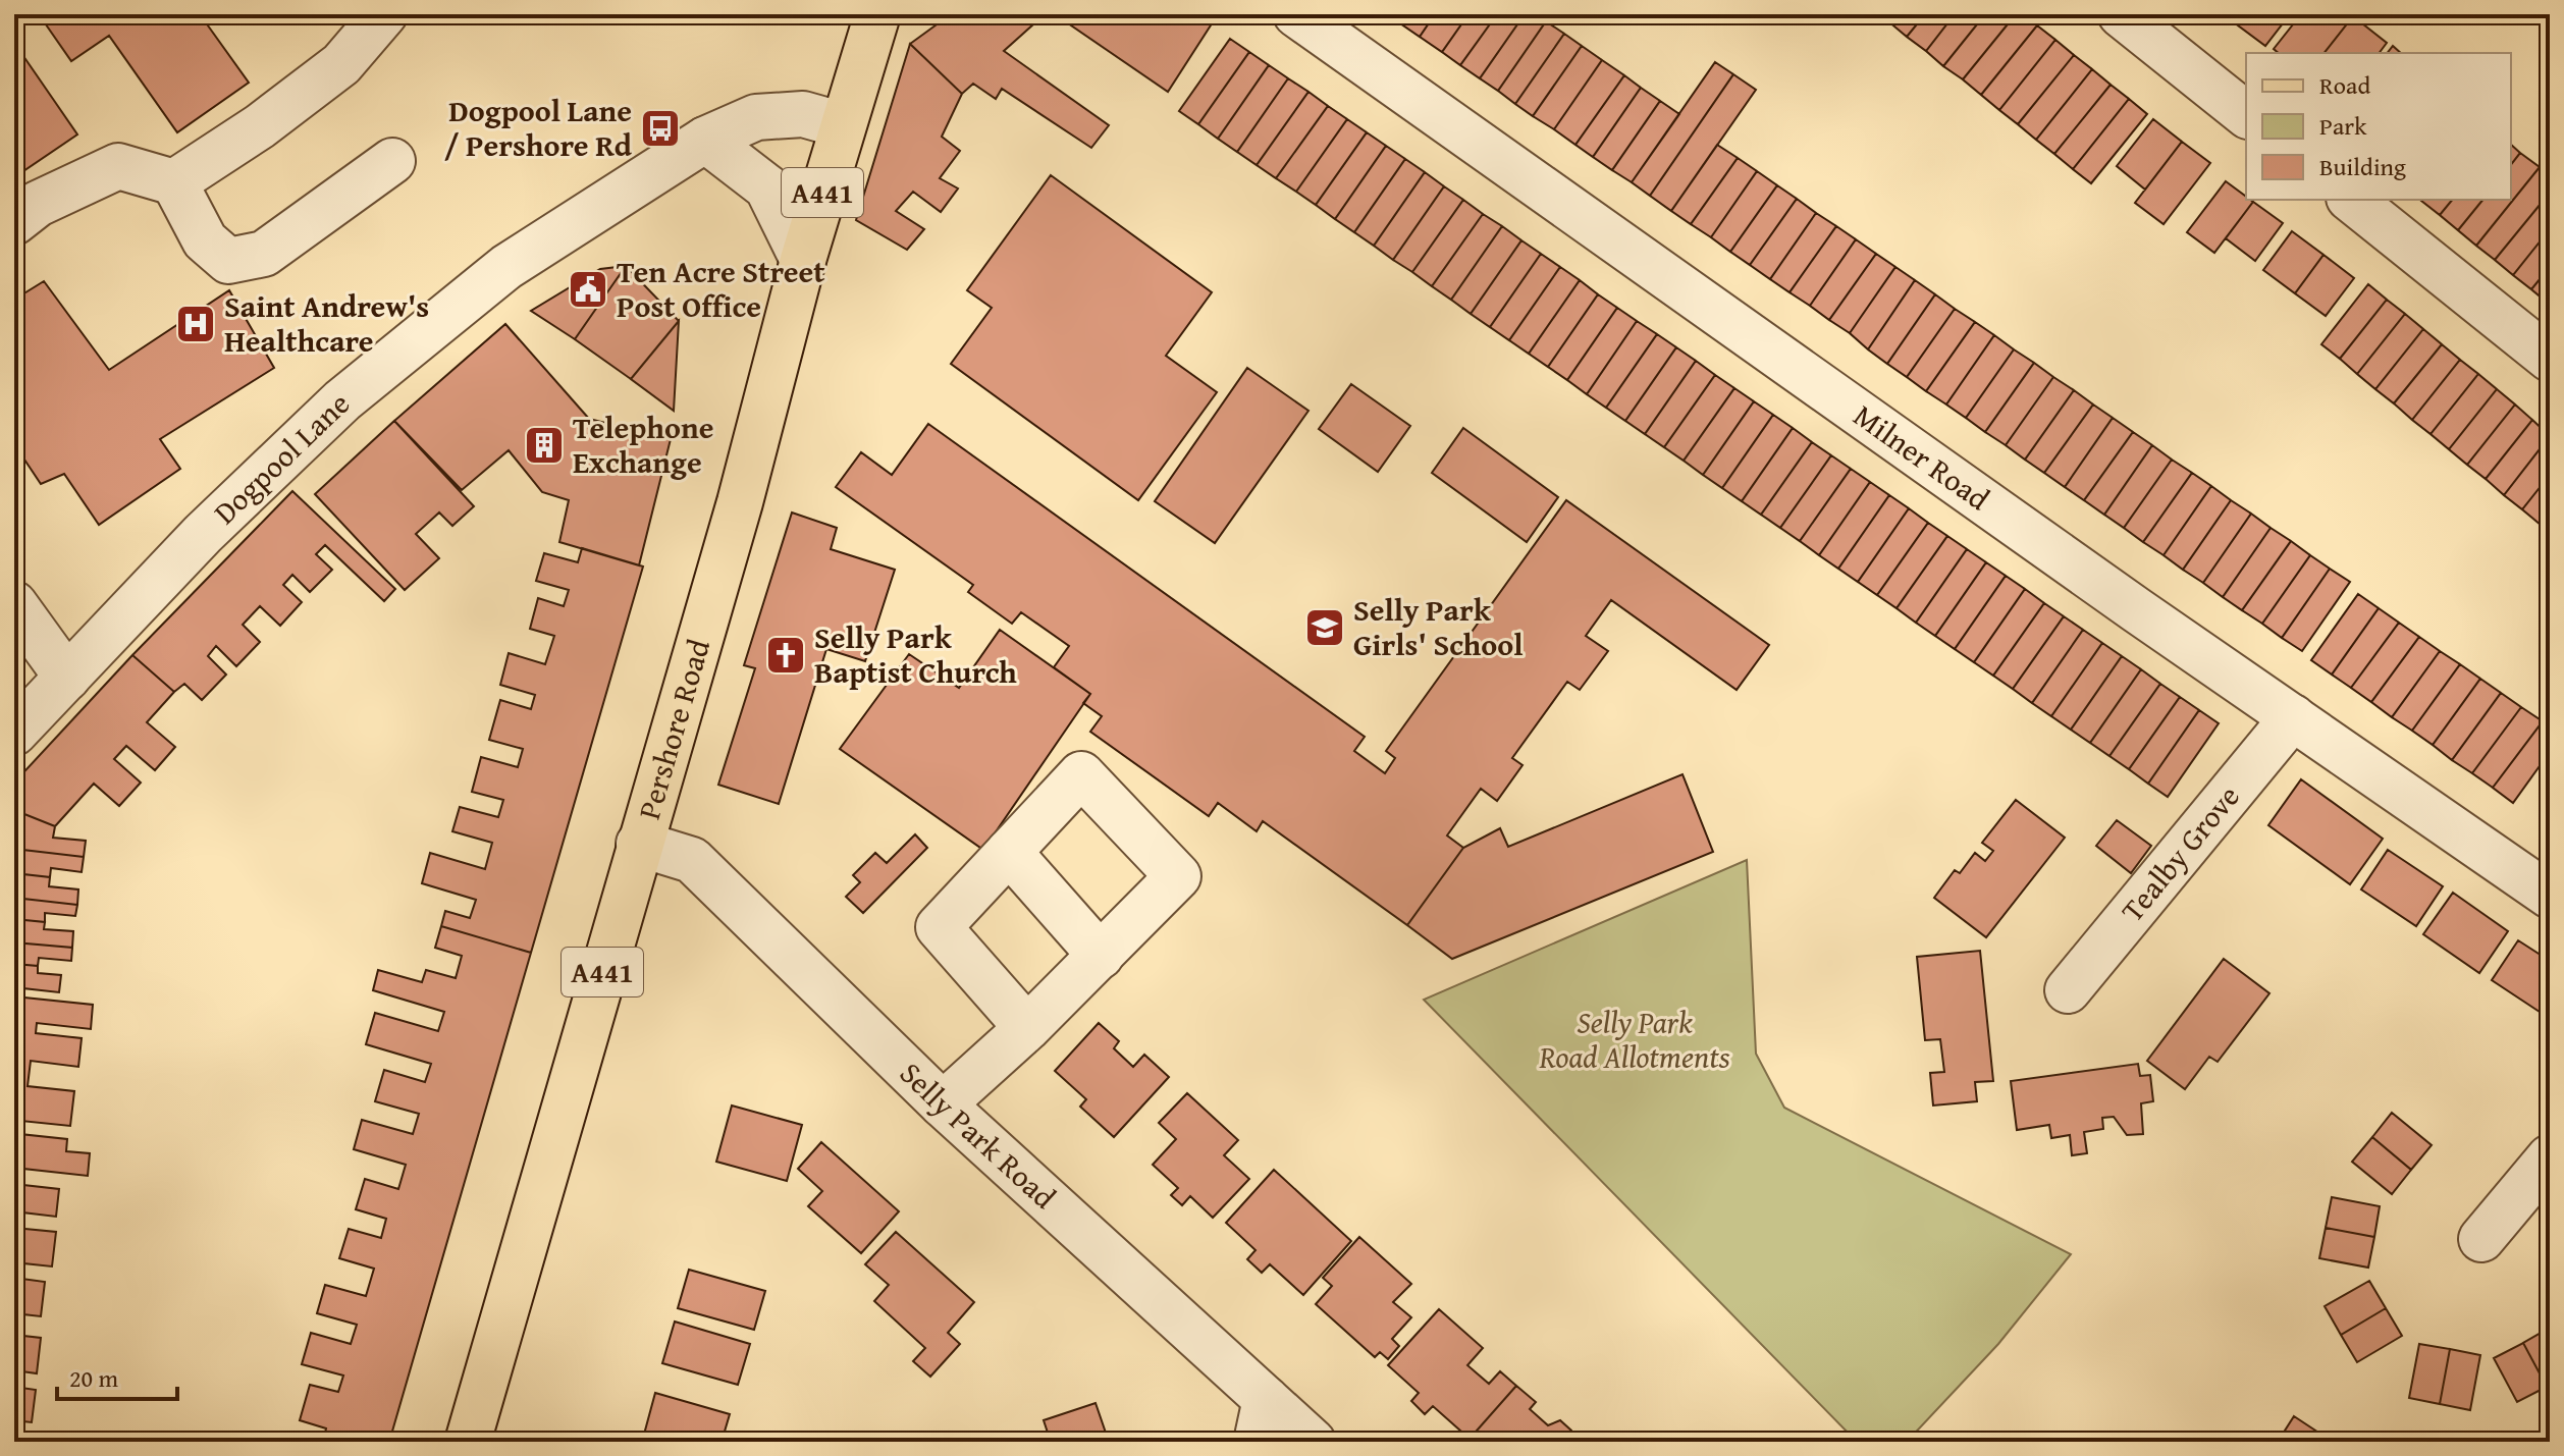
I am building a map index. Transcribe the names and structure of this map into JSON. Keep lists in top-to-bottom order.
{
  "streets": {
    "main road": ["A441", "Pershore Road"],
    "street": [
      "Milner Road",
      "Dogpool Lane",
      "Tealby Grove",
      "Selly Park Road"
    ]
  },
  "crossings": [
    ["Milner Road", "Tealby Grove"],
    ["Dogpool Lane", "Pershore Road"],
    ["Pershore Road", "Selly Park Road"]
  ],
  "parks": ["Selly Park Road Allotments"],
  "places": {
    "bus stop": ["Dogpool Lane / Pershore Rd"],
    "public building": ["Ten Acre Street Post Office"],
    "hospital": ["Saint Andrew's Healthcare"],
    "building": ["Telephone Exchange"],
    "school or university": ["Selly Park Girls' School"],
    "church": ["Selly Park Baptist Church"]
  },
  "legend": ["Road", "Park", "Building"],
  "scale_bar": "20 m"
}
